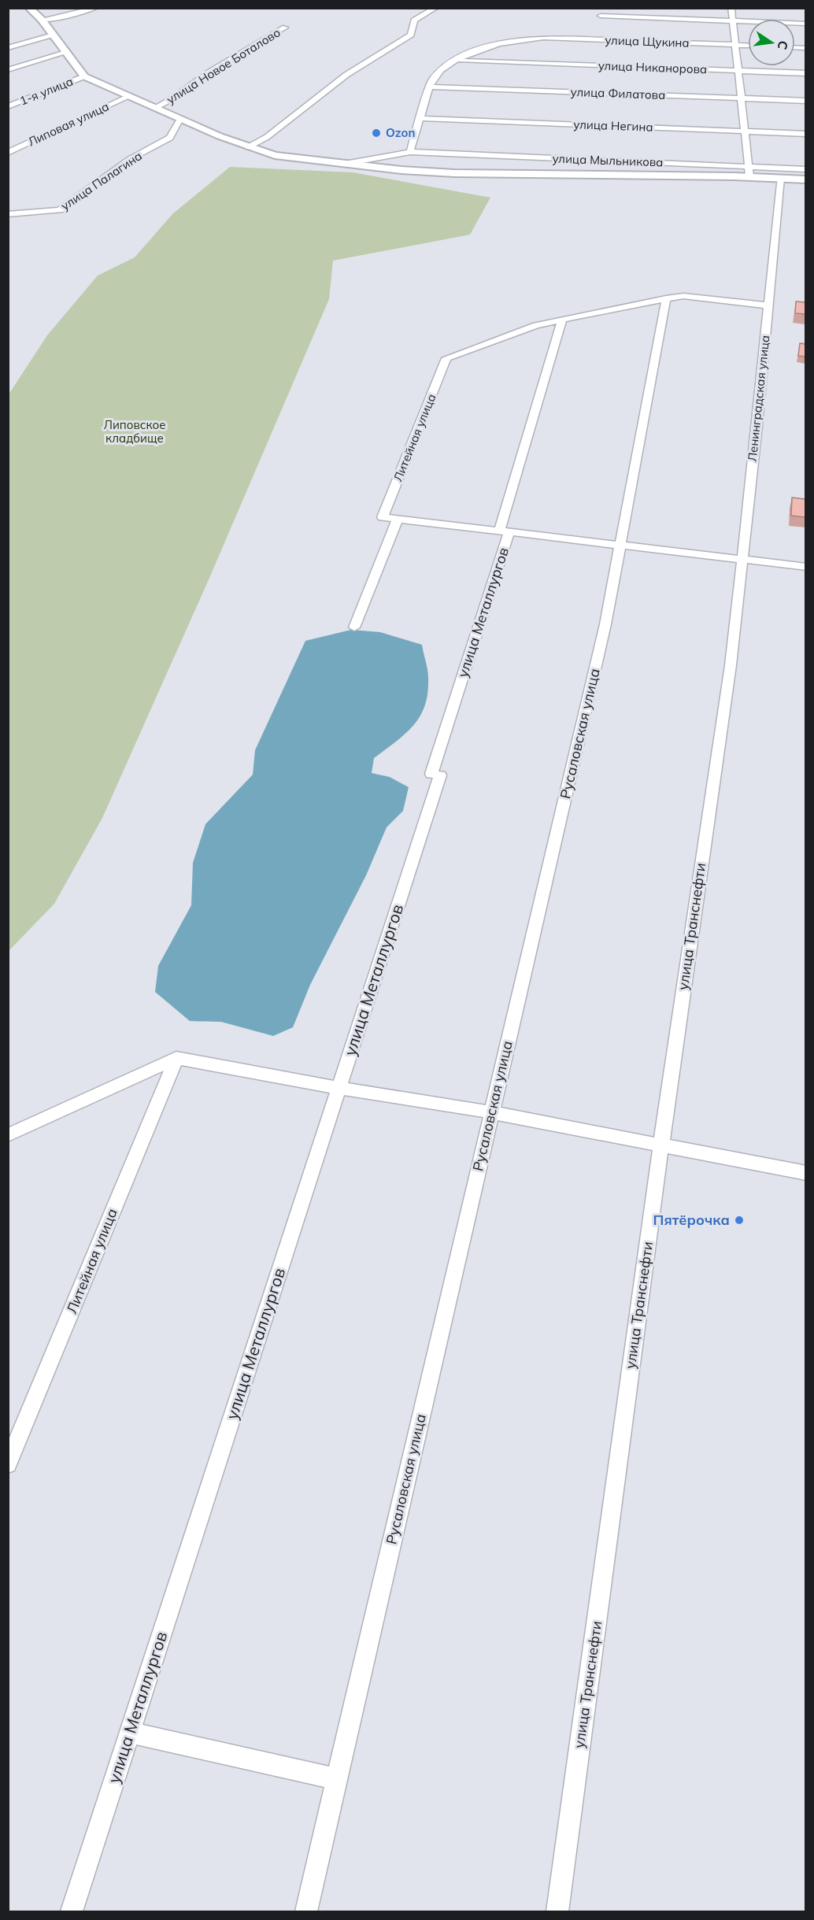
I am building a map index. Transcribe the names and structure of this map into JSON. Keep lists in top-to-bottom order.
{
  "streets": {
    "street": [
      "улица Щукина",
      "улица Новое Боталово",
      "улица Никанорова",
      "1-я улица",
      "улица Филатова",
      "Липовая улица",
      "улица Негина",
      "улица Мыльникова",
      "улица Палагина",
      "Ленинградская улица",
      "Литейная улица",
      "улица Металлургов",
      "Русаловская улица",
      "улица Транснефти"
    ]
  },
  "crossings": [
    ["улица Щукина", "улица Никанорова"],
    ["улица Щукина", "улица Филатова"],
    ["Ленинградская улица", "улица Транснефти"],
    ["Литейная улица", "улица Металлургов"]
  ],
  "parks": ["Липовское кладбище"],
  "places": ["Ozon", "Пятёрочка"],
  "north": "right"
}
